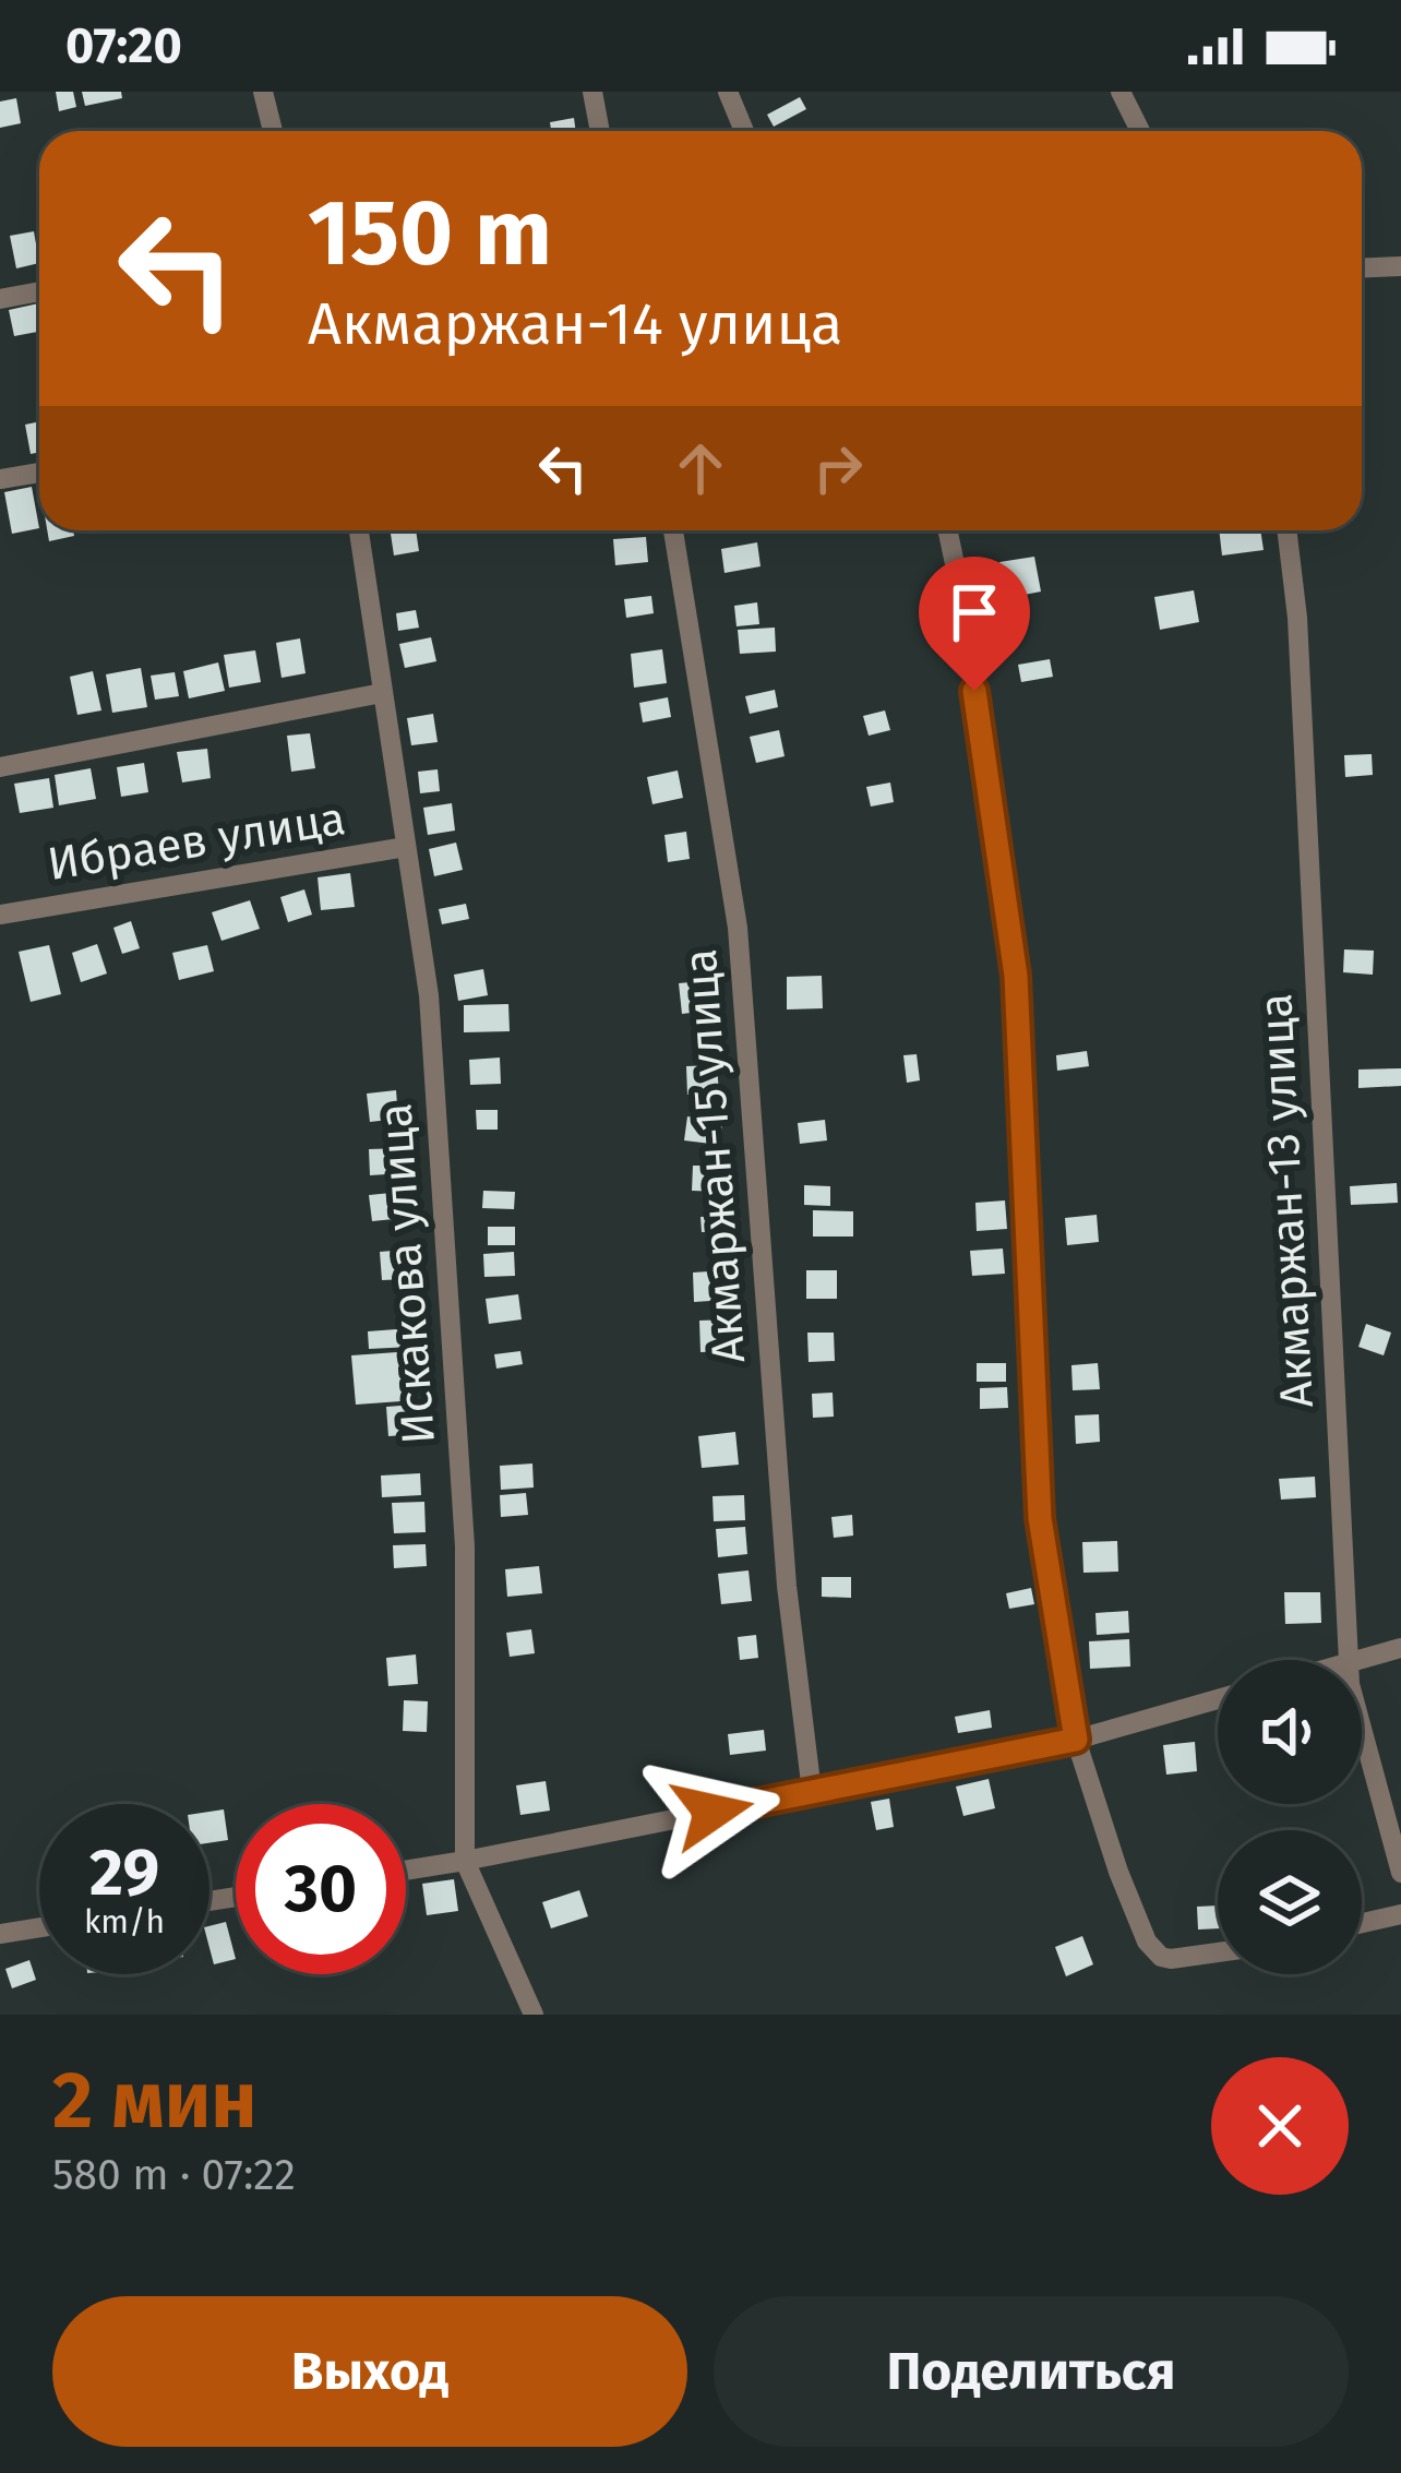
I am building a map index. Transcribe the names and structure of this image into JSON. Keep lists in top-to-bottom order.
{
  "streets": {
    "street": [
      "Ибраев улица",
      "Акмаржан-15 улица",
      "Акмаржан-13 улица",
      "Искакова улица"
    ]
  },
  "crossings": [
    ["Ибраев улица", "Искакова улица"]
  ],
  "page": {
    "status": "07:20",
    "turn": ["150 m", "Акмаржан-14 улица"],
    "speed": "29 km/h",
    "limit": "30",
    "heading": ["2 мин", "580 m · 07:22"],
    "buttons": ["Выход", "Поделиться"]
  }
}
